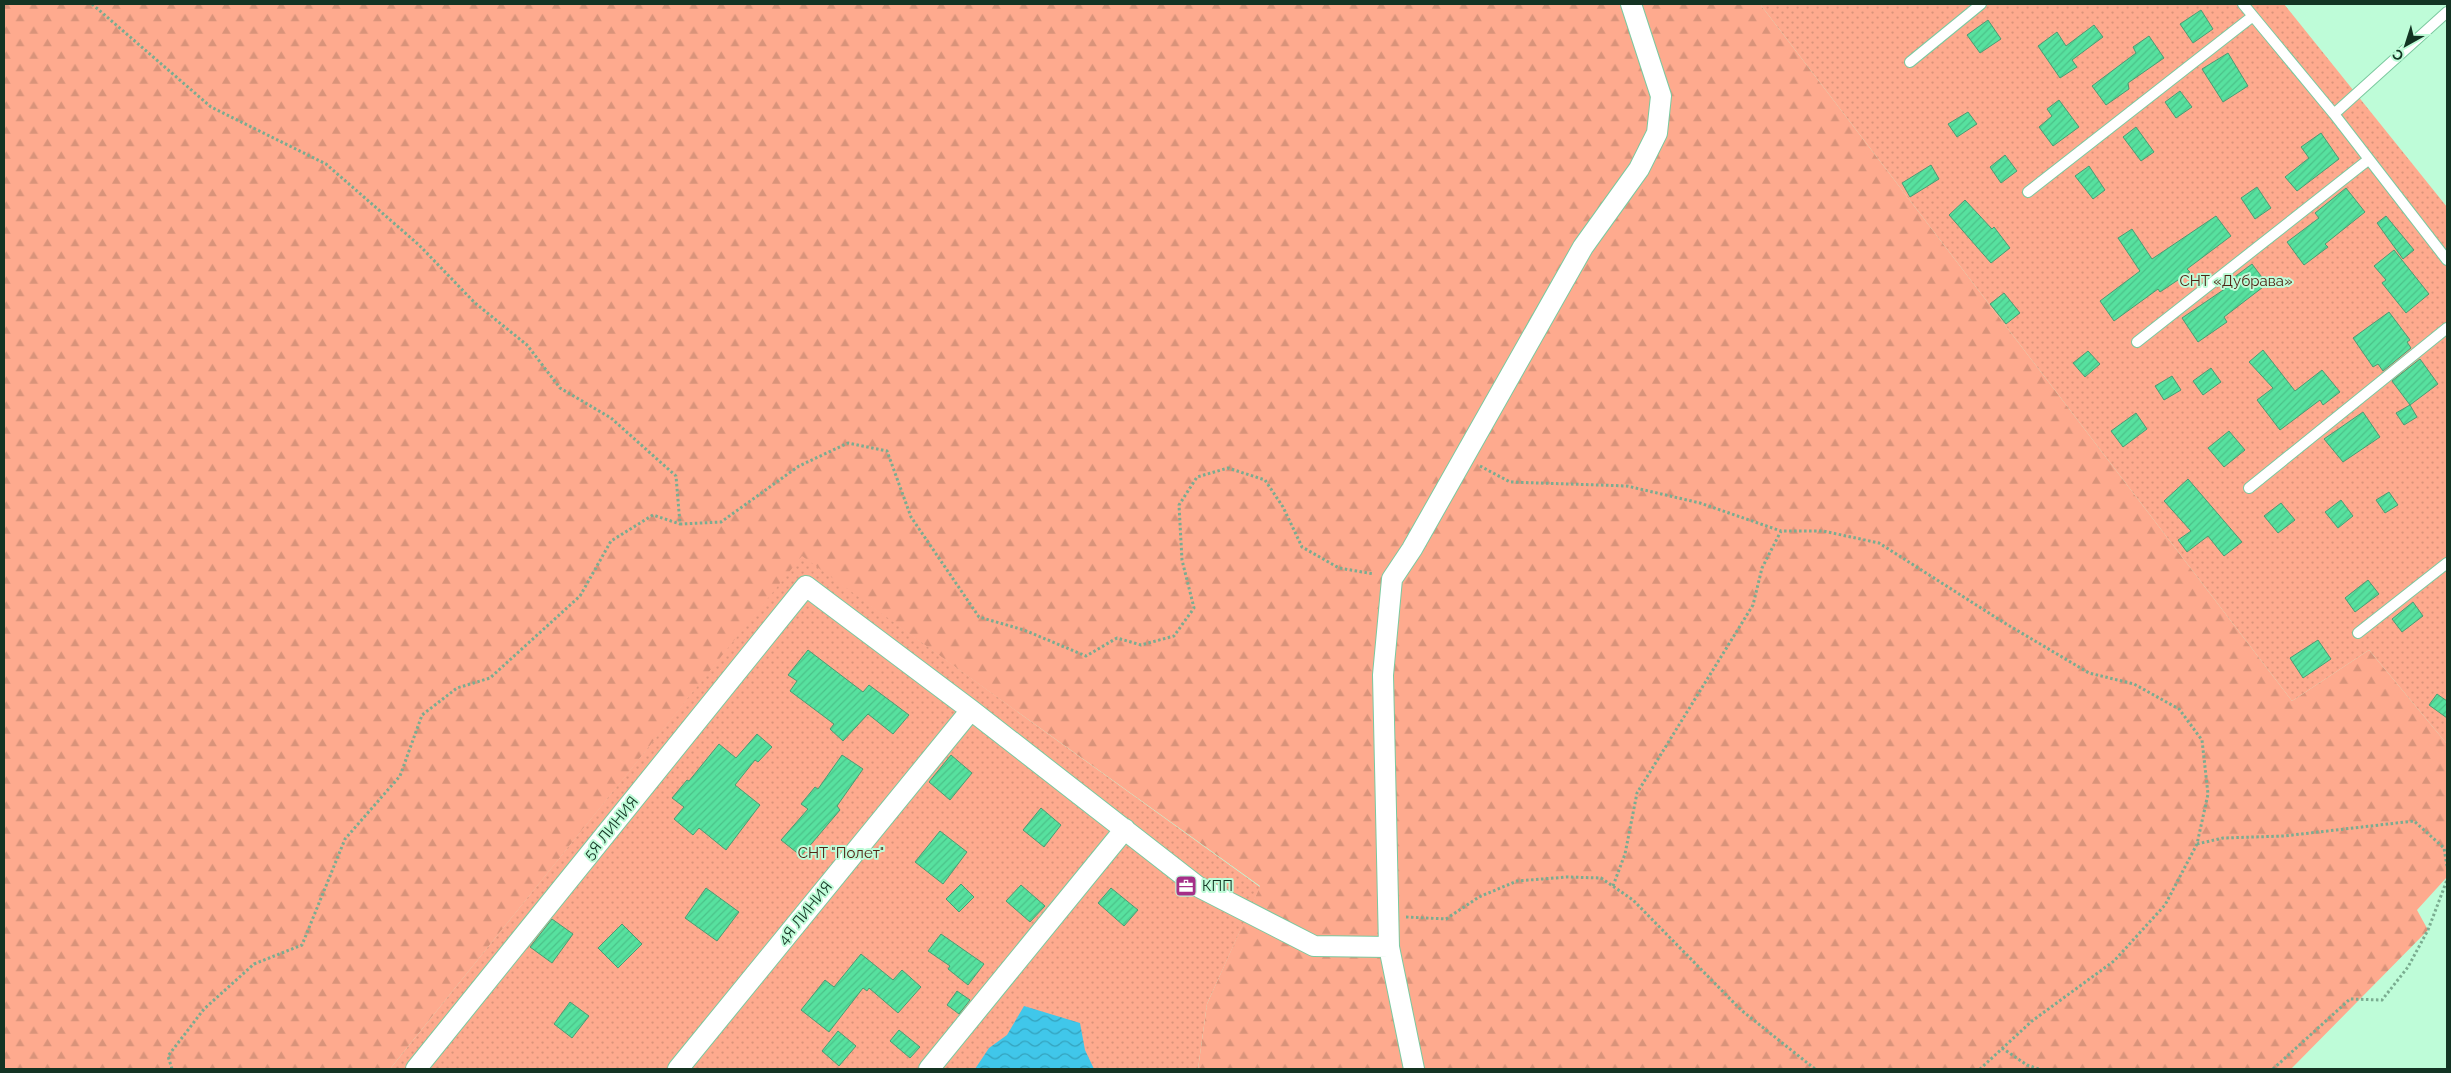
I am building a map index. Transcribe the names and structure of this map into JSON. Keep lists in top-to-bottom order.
{
  "streets": {
    "street": ["5Я ЛИНИЯ", "4Я ЛИНИЯ"]
  },
  "crossings": [
    ["5Я ЛИНИЯ", "4Я ЛИНИЯ"]
  ],
  "parks": ["СНТ «Дубрава»", "СНТ \"Полет\""],
  "places": {
    "office": ["КПП"]
  },
  "north": "bottom left"
}
